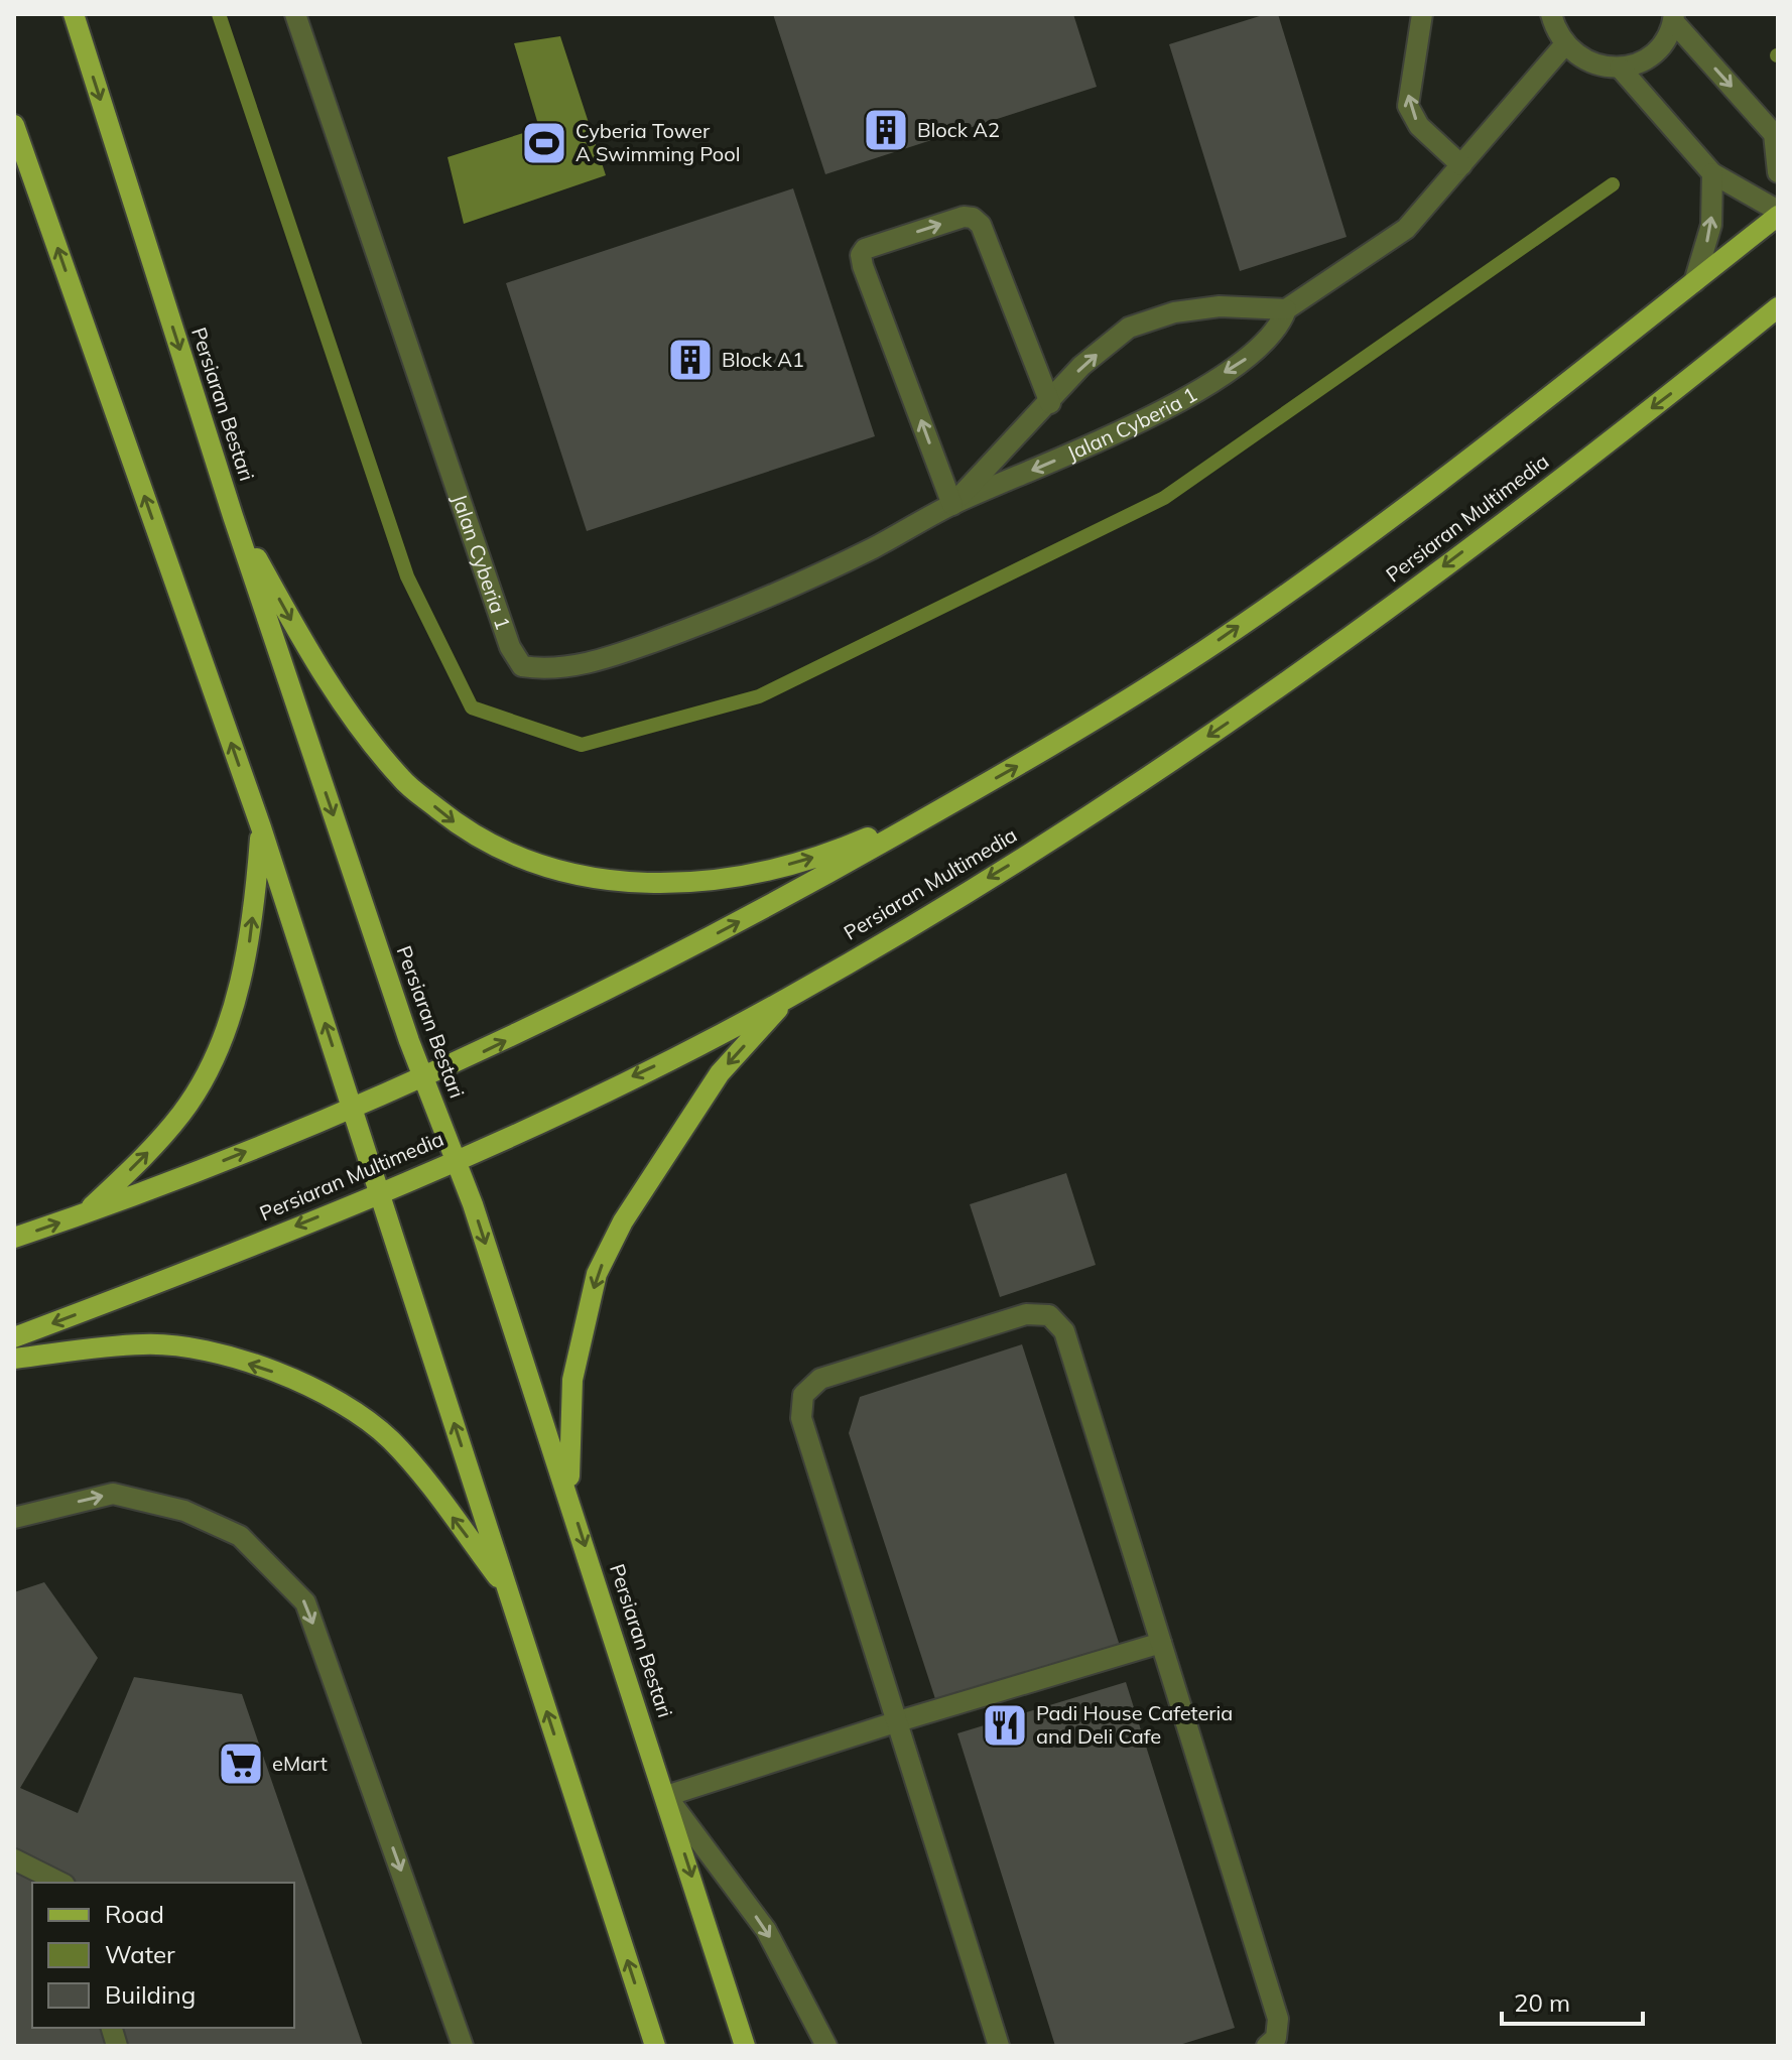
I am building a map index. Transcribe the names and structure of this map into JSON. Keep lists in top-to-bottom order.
{
  "streets": {
    "main road": ["Persiaran Bestari", "Persiaran Multimedia"],
    "street": ["Jalan Cyberia 1"]
  },
  "crossings": [
    ["Persiaran Bestari", "Persiaran Multimedia"]
  ],
  "places": {
    "building": ["Block A2", "Block A1"],
    "sports": ["Cyberia Tower A Swimming Pool"],
    "restaurant": ["Padi House Cafeteria and Deli Cafe"],
    "supermarket": ["eMart"]
  },
  "legend": ["Road", "Water", "Building"],
  "scale_bar": "20 m"
}
